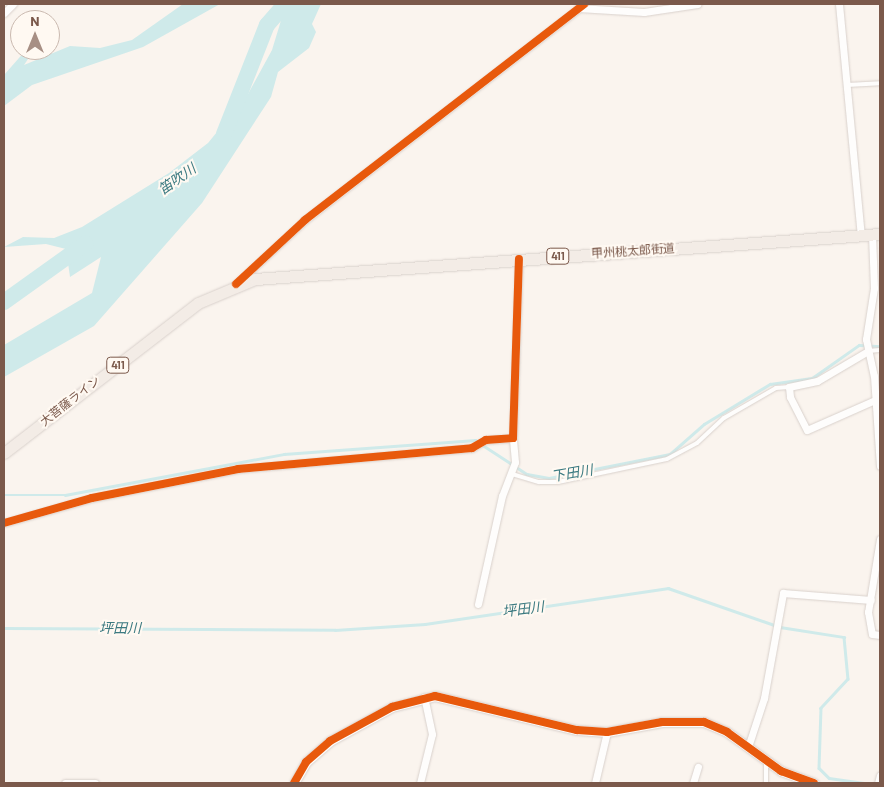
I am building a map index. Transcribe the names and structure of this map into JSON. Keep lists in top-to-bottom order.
{
  "streets": {
    "highway": ["甲州桃太郎街道", "411", "大菩薩ライン"]
  },
  "crossings": [
    ["甲州桃太郎街道", "大菩薩ライン"]
  ],
  "water": ["笛吹川", "下田川", "坪田川"],
  "north": "top"
}
